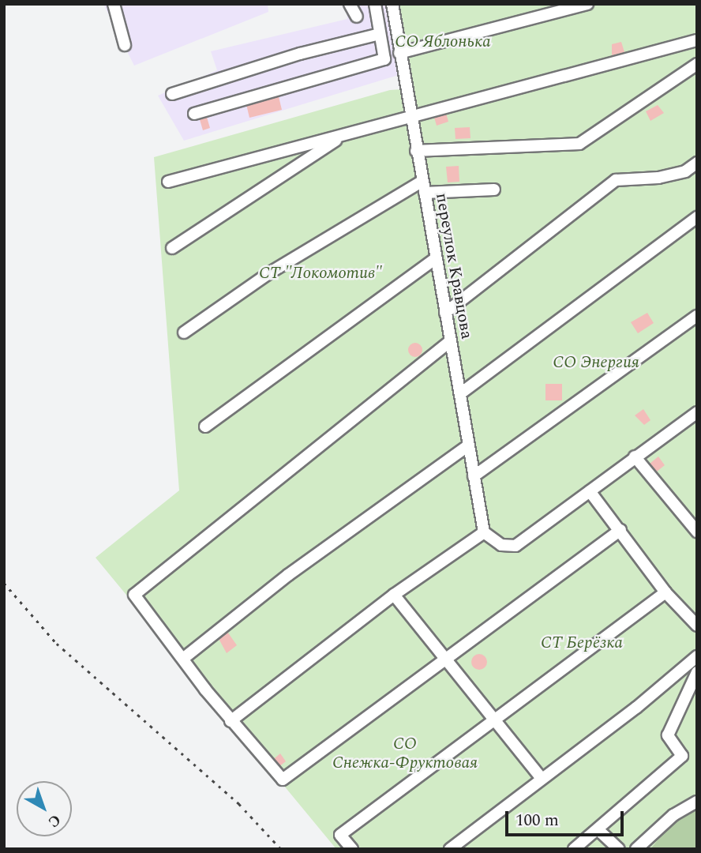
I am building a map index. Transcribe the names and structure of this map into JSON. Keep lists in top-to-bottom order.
{
  "streets": {
    "street": ["переулок Кравцова"]
  },
  "parks": [
    "СО Яблонька",
    "СТ \"Локомотив\"",
    "СО Энергия",
    "СТ Берёзка",
    "СО Снежка-Фруктовая"
  ],
  "scale_bar": "100 m",
  "north": "bottom right"
}
